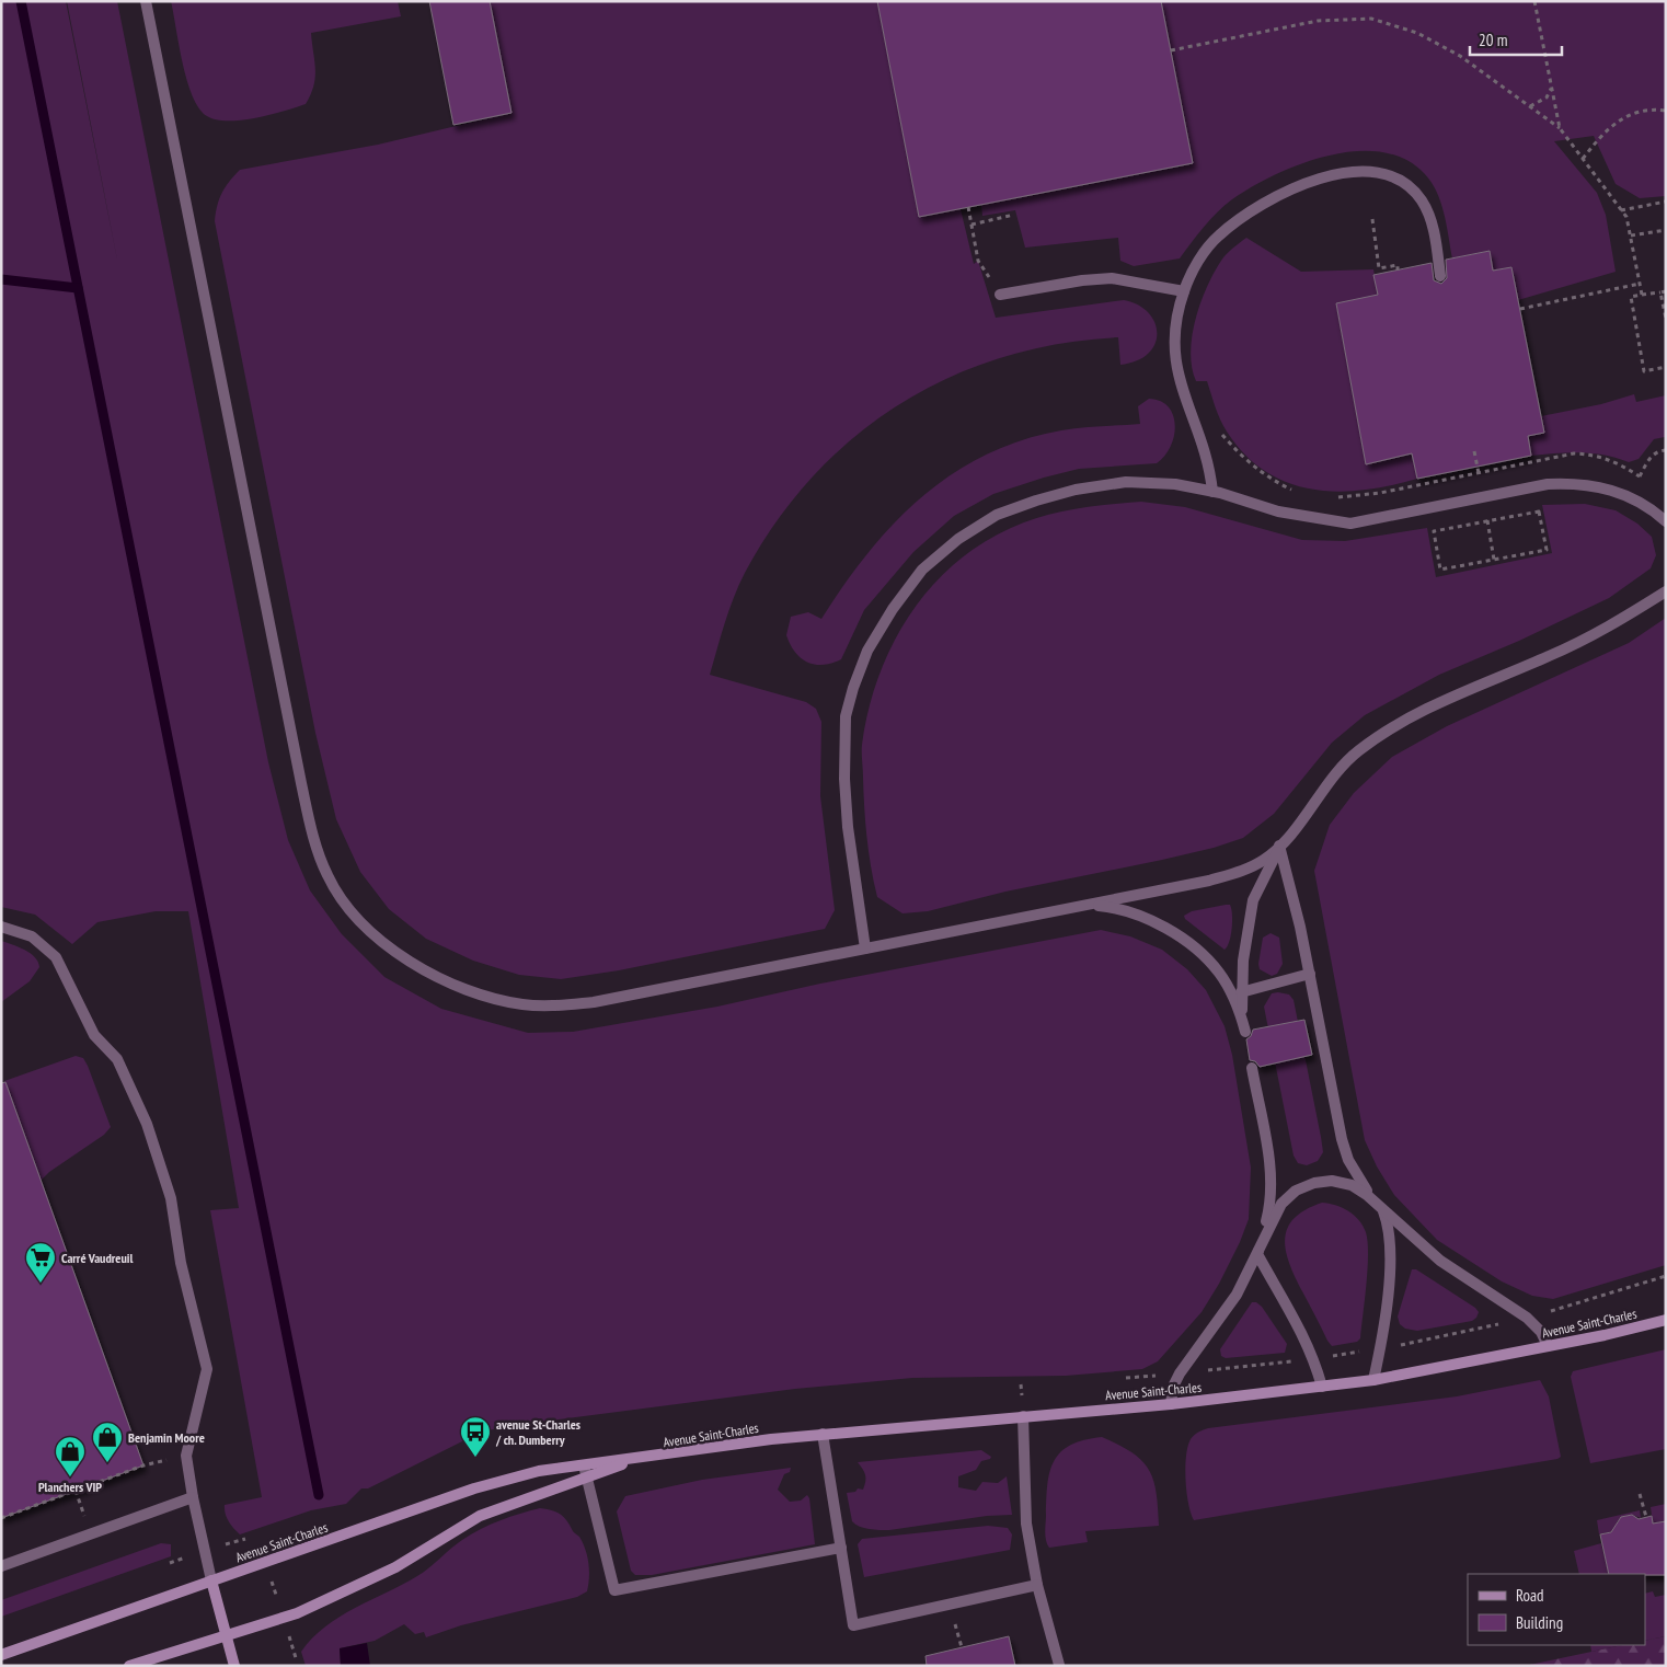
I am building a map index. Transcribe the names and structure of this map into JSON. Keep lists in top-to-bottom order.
{
  "streets": {
    "street": ["Avenue Saint-Charles"]
  },
  "places": {
    "supermarket": ["Carré Vaudreuil"],
    "bus stop": ["avenue St-Charles / ch. Dumberry"],
    "shop": ["Benjamin Moore", "Planchers VIP"]
  },
  "legend": ["Road", "Building"],
  "scale_bar": "20 m"
}
